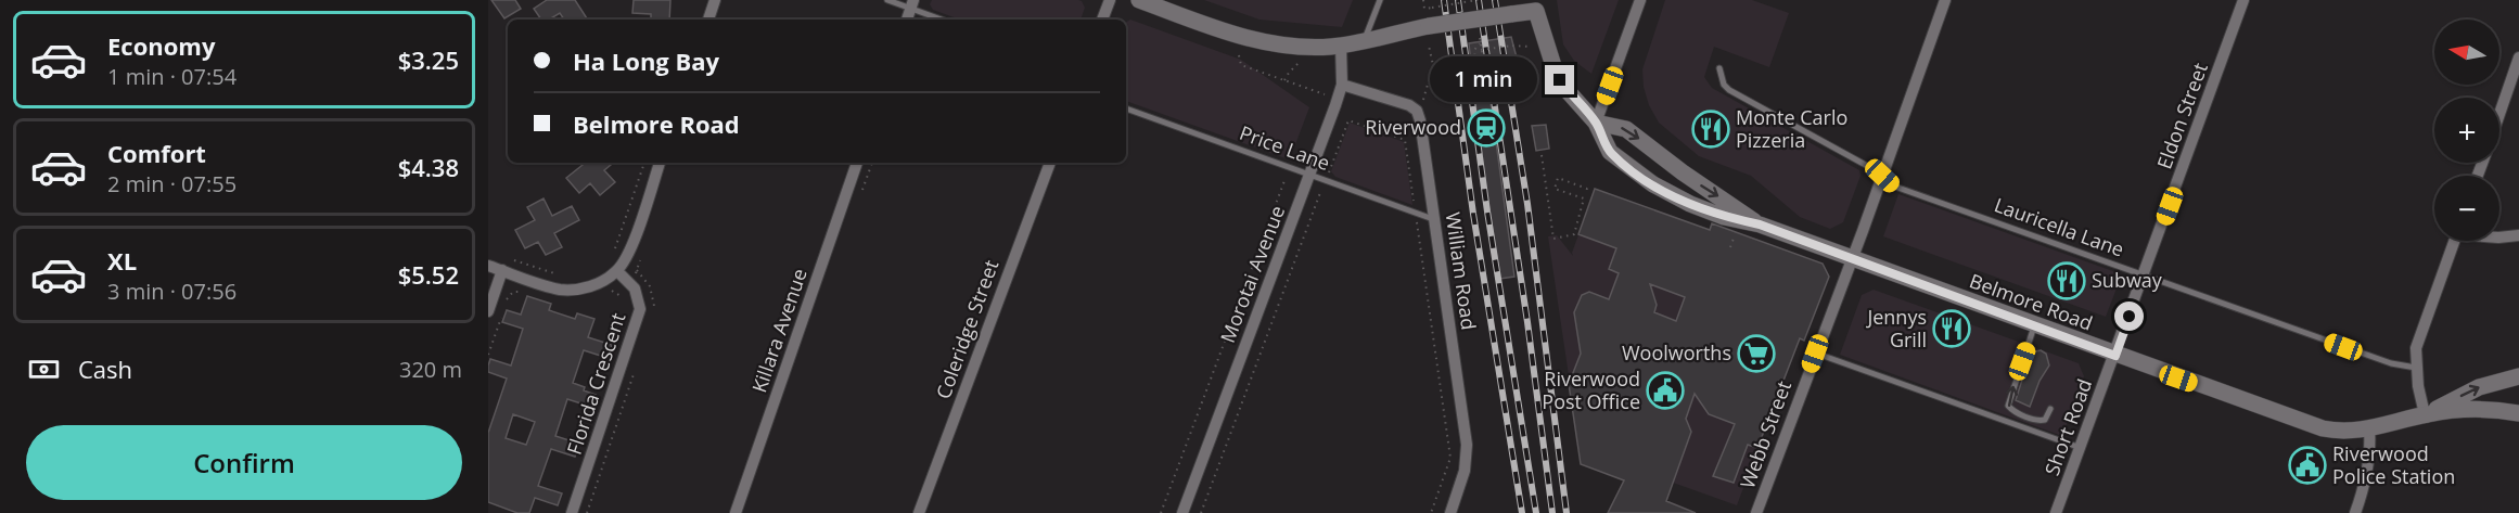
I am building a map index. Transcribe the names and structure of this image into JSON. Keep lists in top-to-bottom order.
{
  "streets": {
    "main road": ["Belmore Road"],
    "street": [
      "Eldon Street",
      "William Road",
      "Morotai Avenue",
      "Coleridge Street",
      "Killara Avenue",
      "Florida Crescent",
      "Short Road",
      "Webb Street"
    ],
    "lane": ["Price Lane", "Lauricella Lane"]
  },
  "crossings": [
    ["Eldon Street", "Lauricella Lane"],
    ["Eldon Street", "Belmore Road"],
    ["Eldon Street", "Short Road"],
    ["Price Lane", "William Road"],
    ["Price Lane", "Morotai Avenue"],
    ["Lauricella Lane", "Webb Street"],
    ["Morotai Avenue", "Belmore Road"],
    ["Belmore Road", "Short Road"],
    ["Belmore Road", "Webb Street"]
  ],
  "places": {
    "station": ["Riverwood"],
    "restaurant": ["Monte Carlo Pizzeria", "Subway", "Jennys Grill"],
    "supermarket": ["Woolworths"],
    "public building": ["Riverwood Post Office", "Riverwood Police Station"]
  },
  "north": "left",
  "page": {
    "list": [
      {
        "name": "Economy",
        "note": "1 min · 07:54",
        "value": "$3.25"
      },
      {
        "name": "Comfort",
        "note": "2 min · 07:55",
        "value": "$4.38"
      },
      {
        "name": "XL",
        "note": "3 min · 07:56",
        "value": "$5.52"
      }
    ],
    "map_buttons": ["+", "−"],
    "banner": ["Ha Long Bay", "Belmore Road"],
    "bubble": "1 min",
    "pay": ["Cash", "320 m"],
    "buttons": "Confirm"
  }
}
